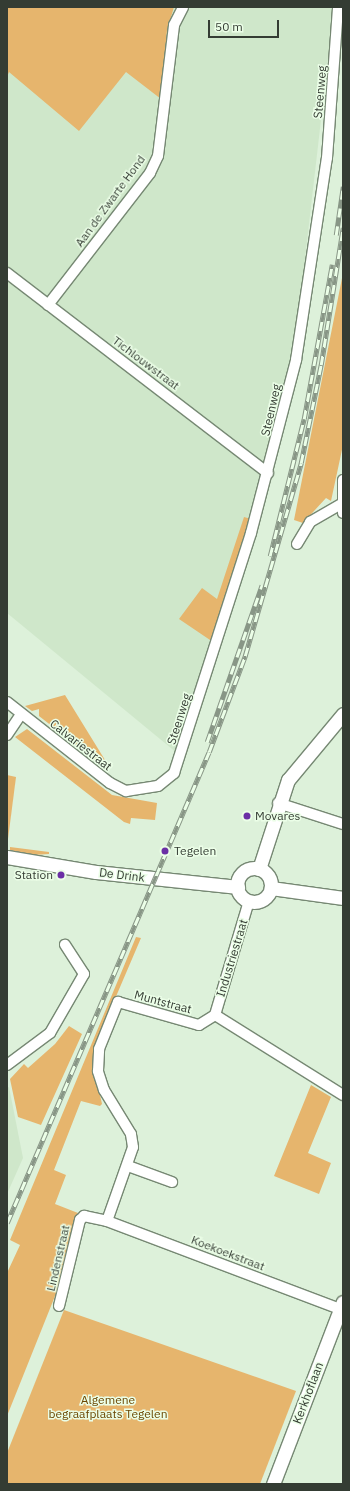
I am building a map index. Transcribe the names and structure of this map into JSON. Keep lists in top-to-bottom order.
{
  "streets": {
    "street": [
      "Steenweg",
      "Aan de Zwarte Hond",
      "Tichlouwstraat",
      "Calvariestraat",
      "De Drink",
      "Industriestraat",
      "Muntstraat",
      "Koekoekstraat",
      "Lindenstraat",
      "Kerkhoflaan"
    ]
  },
  "crossings": [
    ["Steenweg", "Tichlouwstraat"],
    ["Steenweg", "Calvariestraat"],
    ["Aan de Zwarte Hond", "Tichlouwstraat"],
    ["De Drink", "Industriestraat"],
    ["Industriestraat", "Muntstraat"],
    ["Koekoekstraat", "Lindenstraat"],
    ["Koekoekstraat", "Kerkhoflaan"]
  ],
  "parks": ["Algemene begraafplaats Tegelen"],
  "places": ["Movares", "Tegelen", "Station"],
  "scale_bar": "50 m"
}
